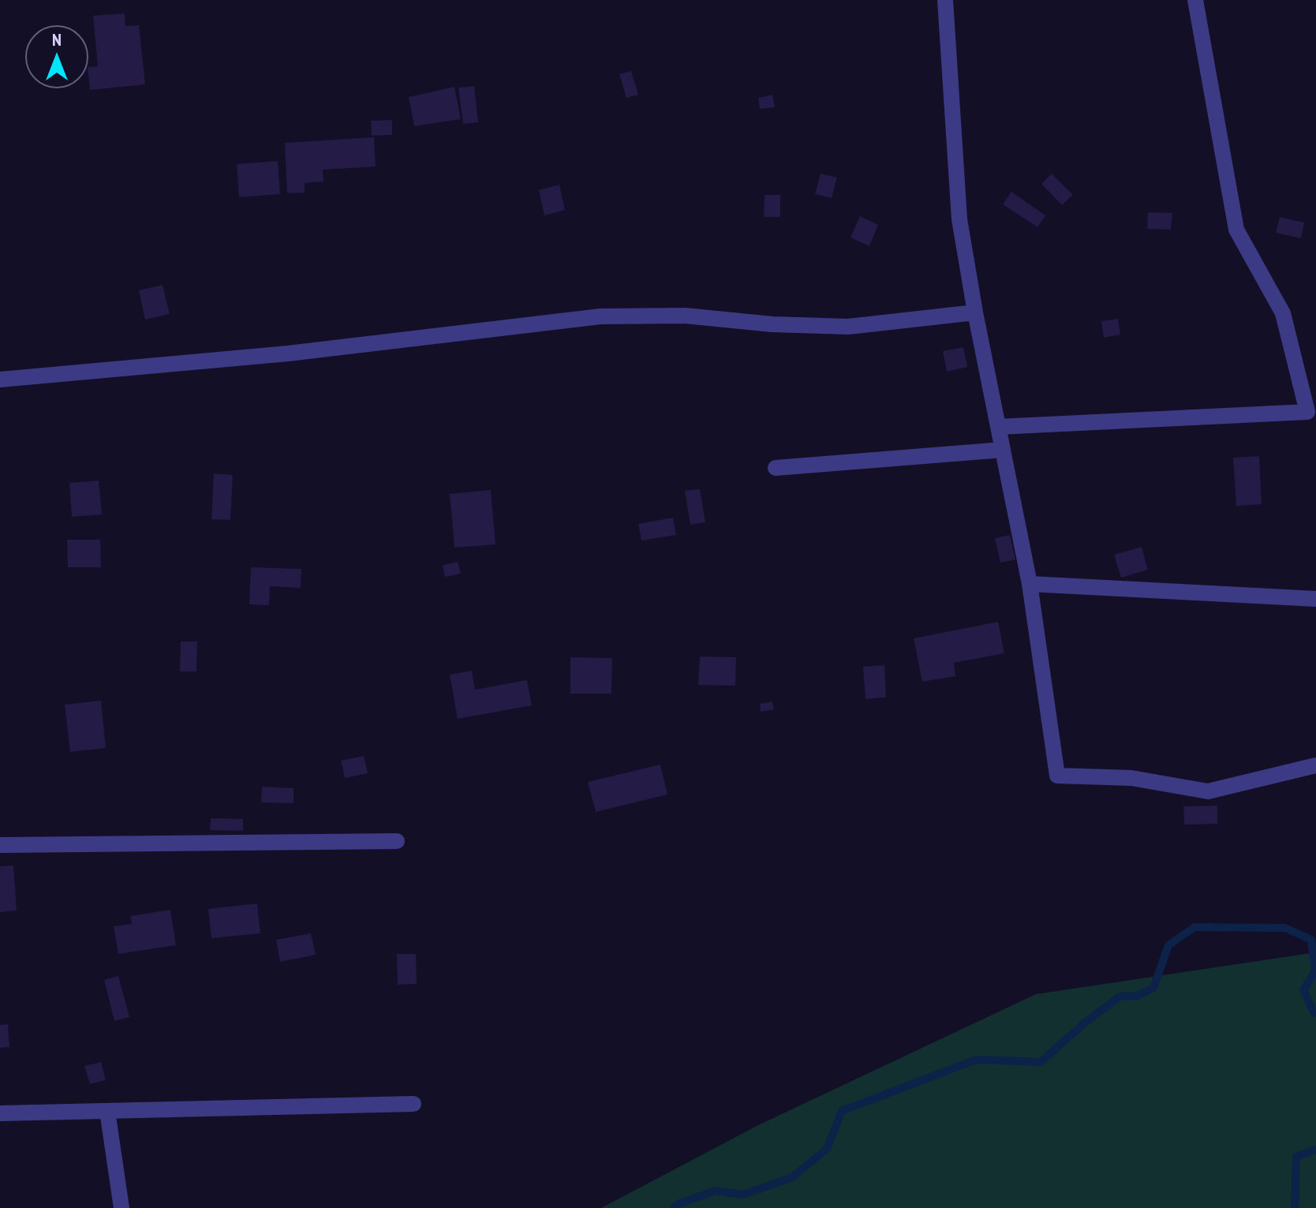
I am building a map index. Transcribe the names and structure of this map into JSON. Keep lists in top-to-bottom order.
{
  "north": "top"
}
